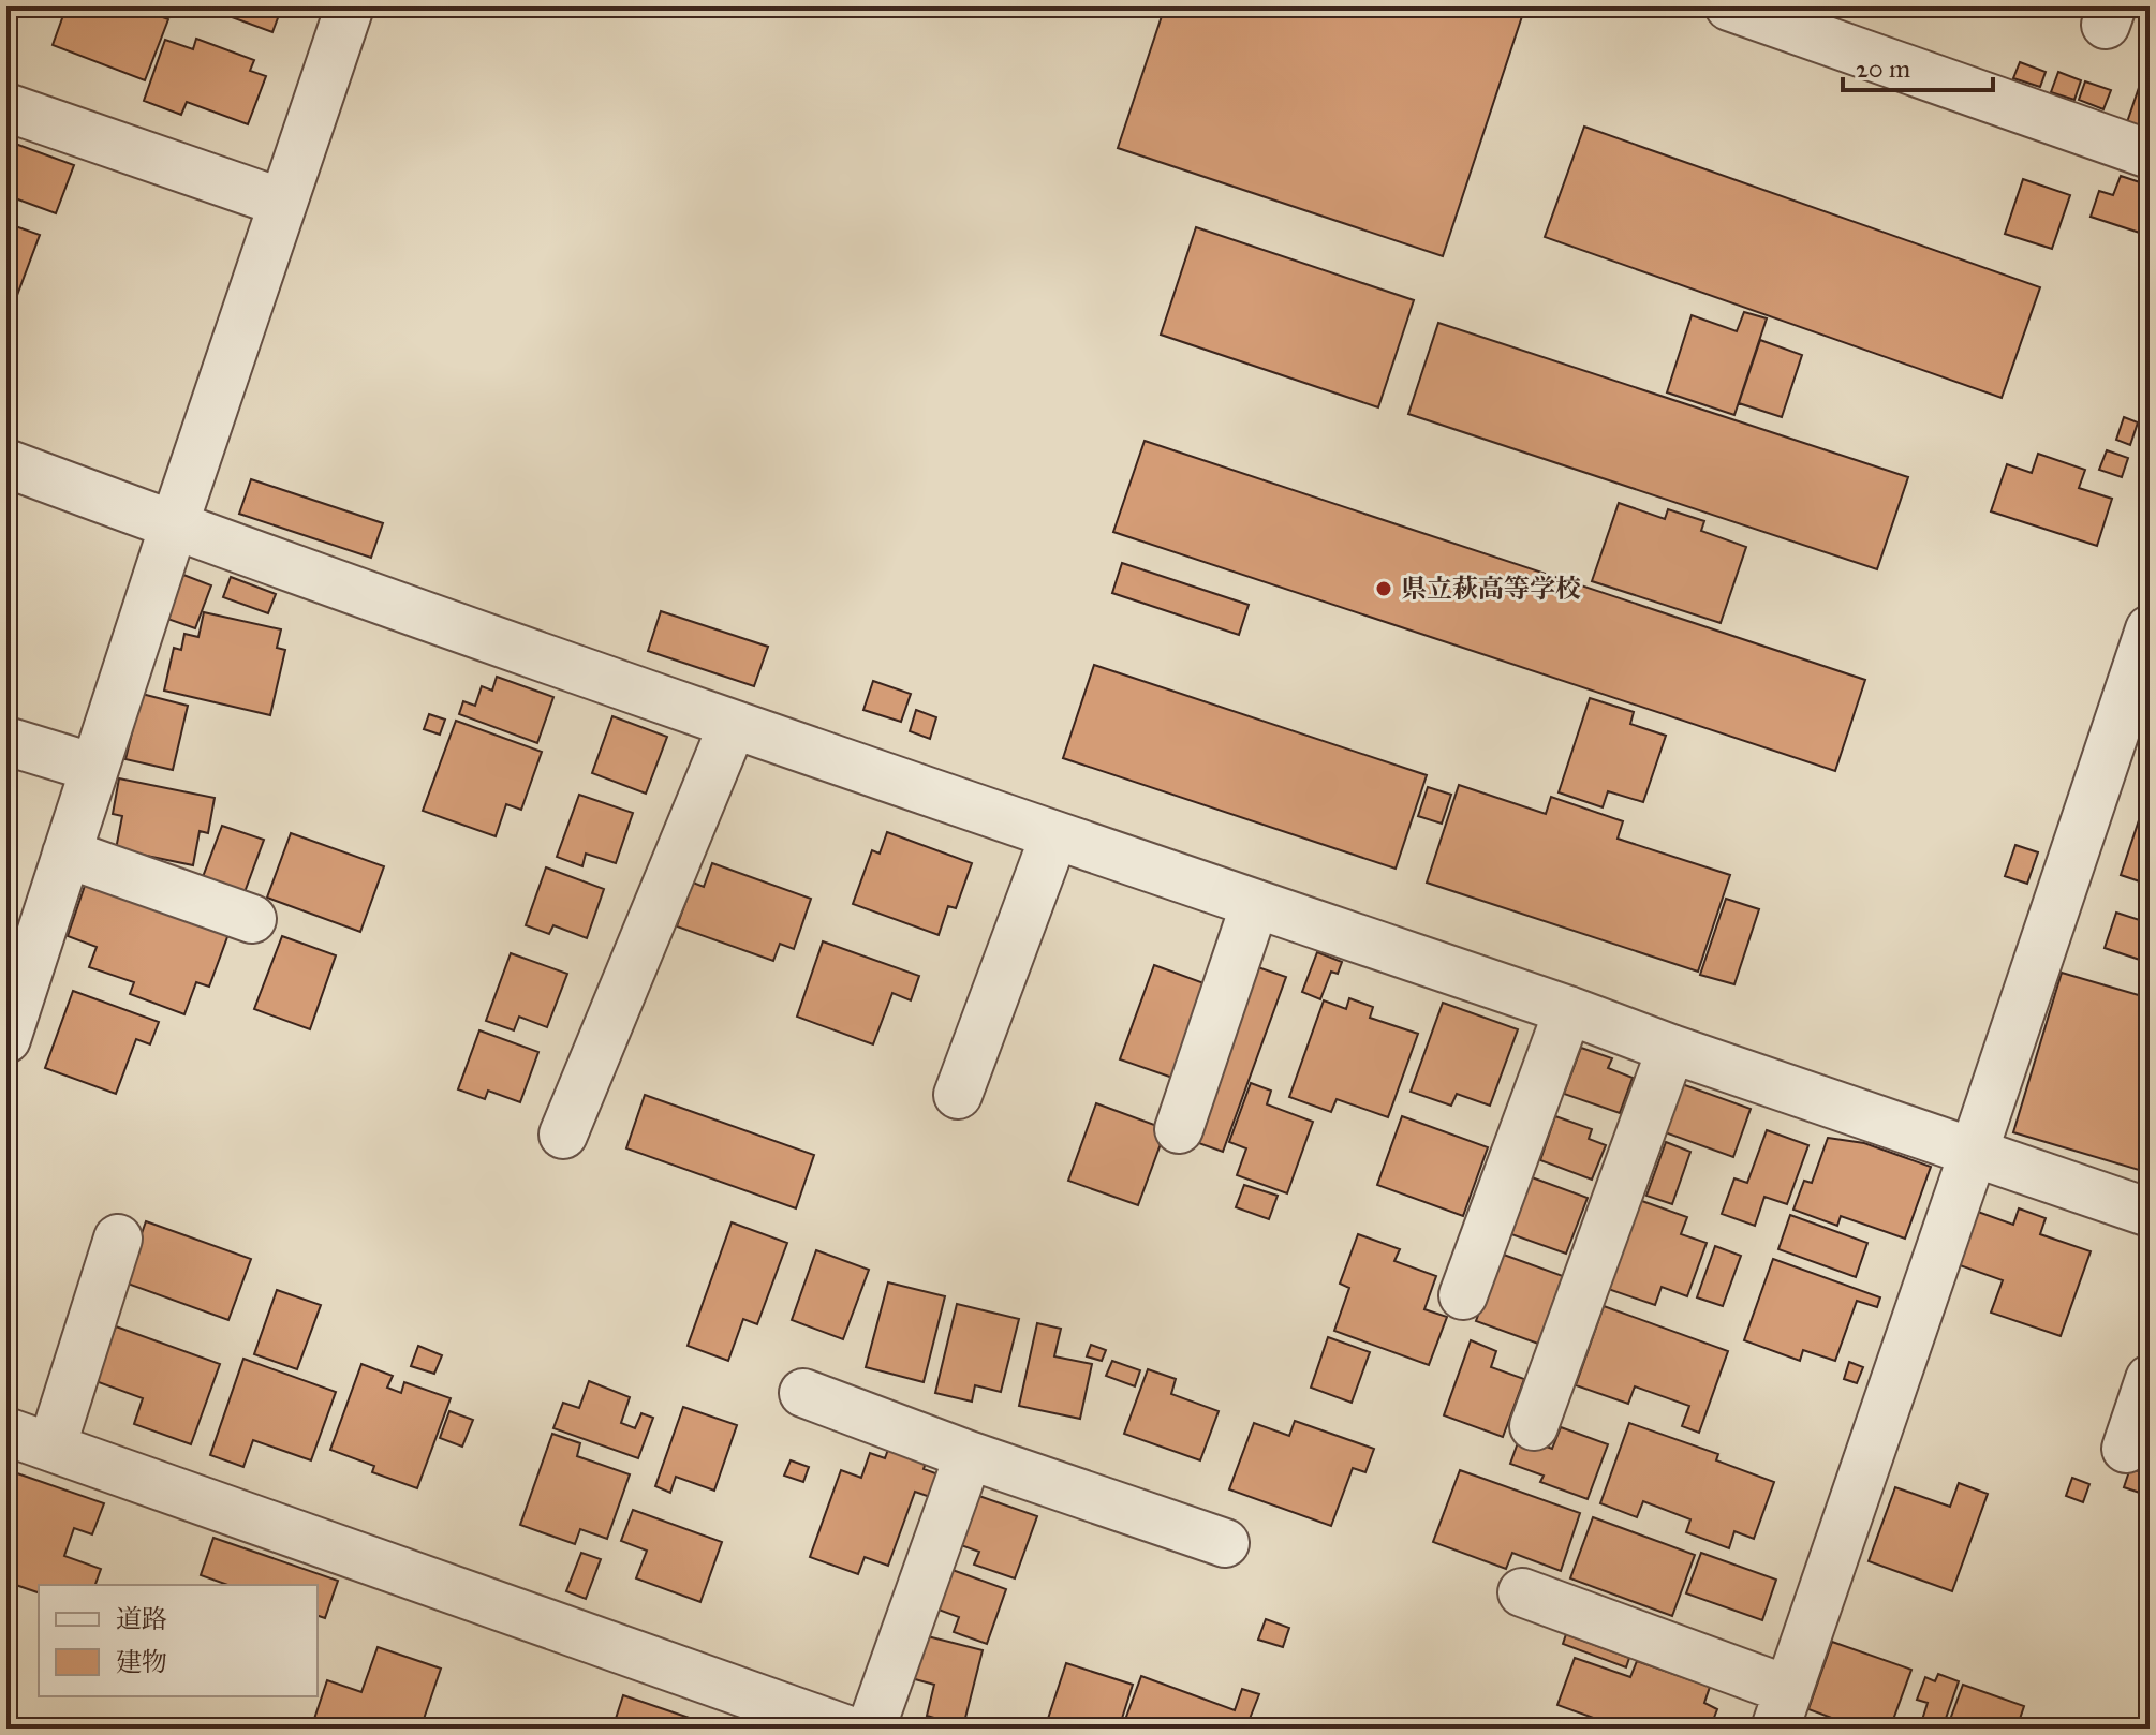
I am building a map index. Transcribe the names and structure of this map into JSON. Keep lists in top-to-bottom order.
{
  "places": ["県立萩高等学校"],
  "legend": ["道路", "建物"],
  "scale_bar": "20 m"
}
